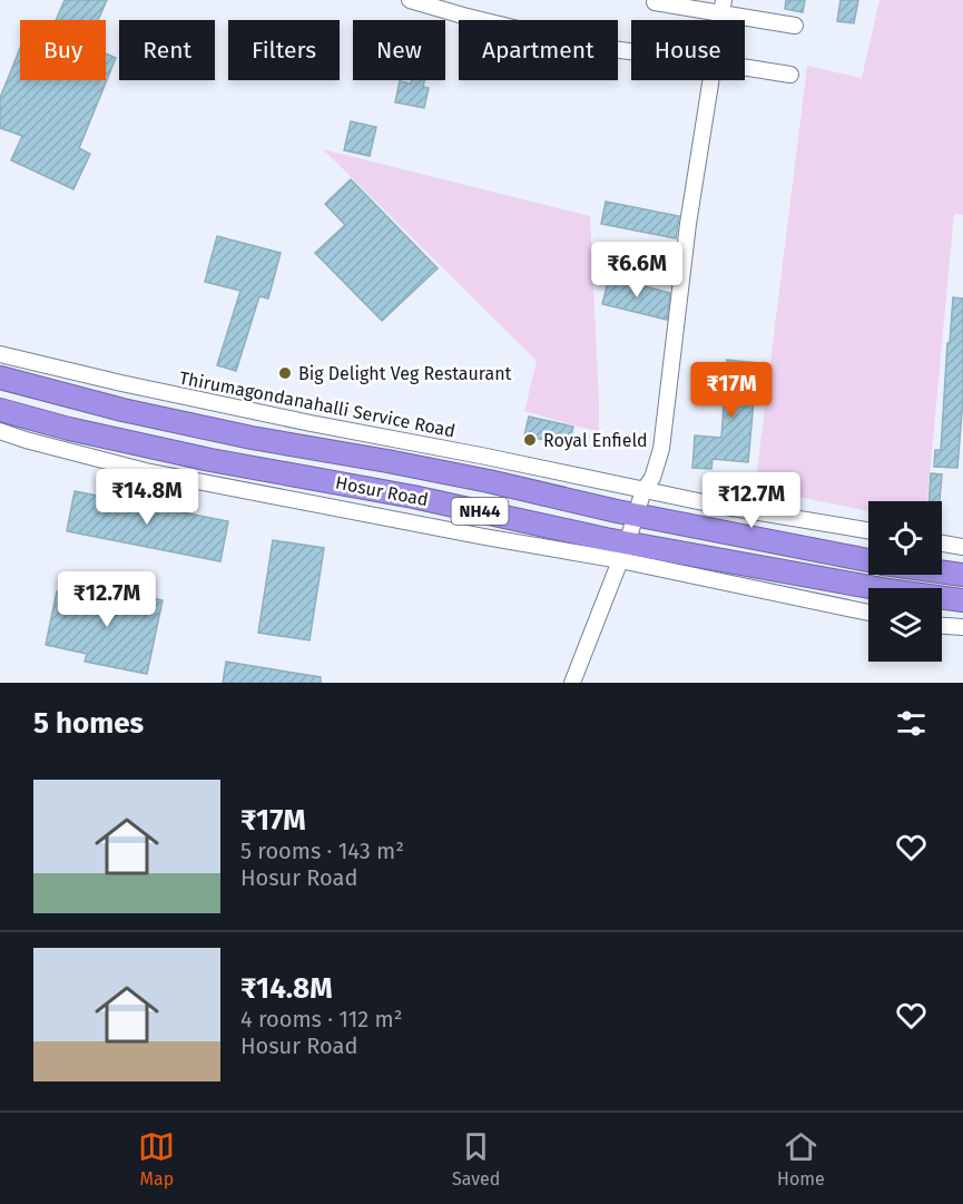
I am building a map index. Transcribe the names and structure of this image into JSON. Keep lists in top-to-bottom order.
{
  "streets": {
    "highway": ["Hosur Road", "NH44"],
    "street": ["Thirumagondanahalli Service Road"]
  },
  "places": ["Big Delight Veg Restaurant", "Royal Enfield"],
  "page": {
    "chip": [
      "Buy",
      "Rent",
      "Filters",
      "New",
      "Apartment",
      "House"
    ],
    "price": [
      "₹6.6M",
      "₹17M",
      "₹14.8M",
      "₹12.7M",
      "₹12.7M"
    ],
    "heading": "5 homes",
    "list": [
      {
        "name": "₹17M",
        "note": "5 rooms · 143 m² · Hosur Road"
      },
      {
        "name": "₹14.8M",
        "note": "4 rooms · 112 m² · Hosur Road"
      }
    ],
    "tabs": ["Map", "Saved", "Home"]
  }
}
